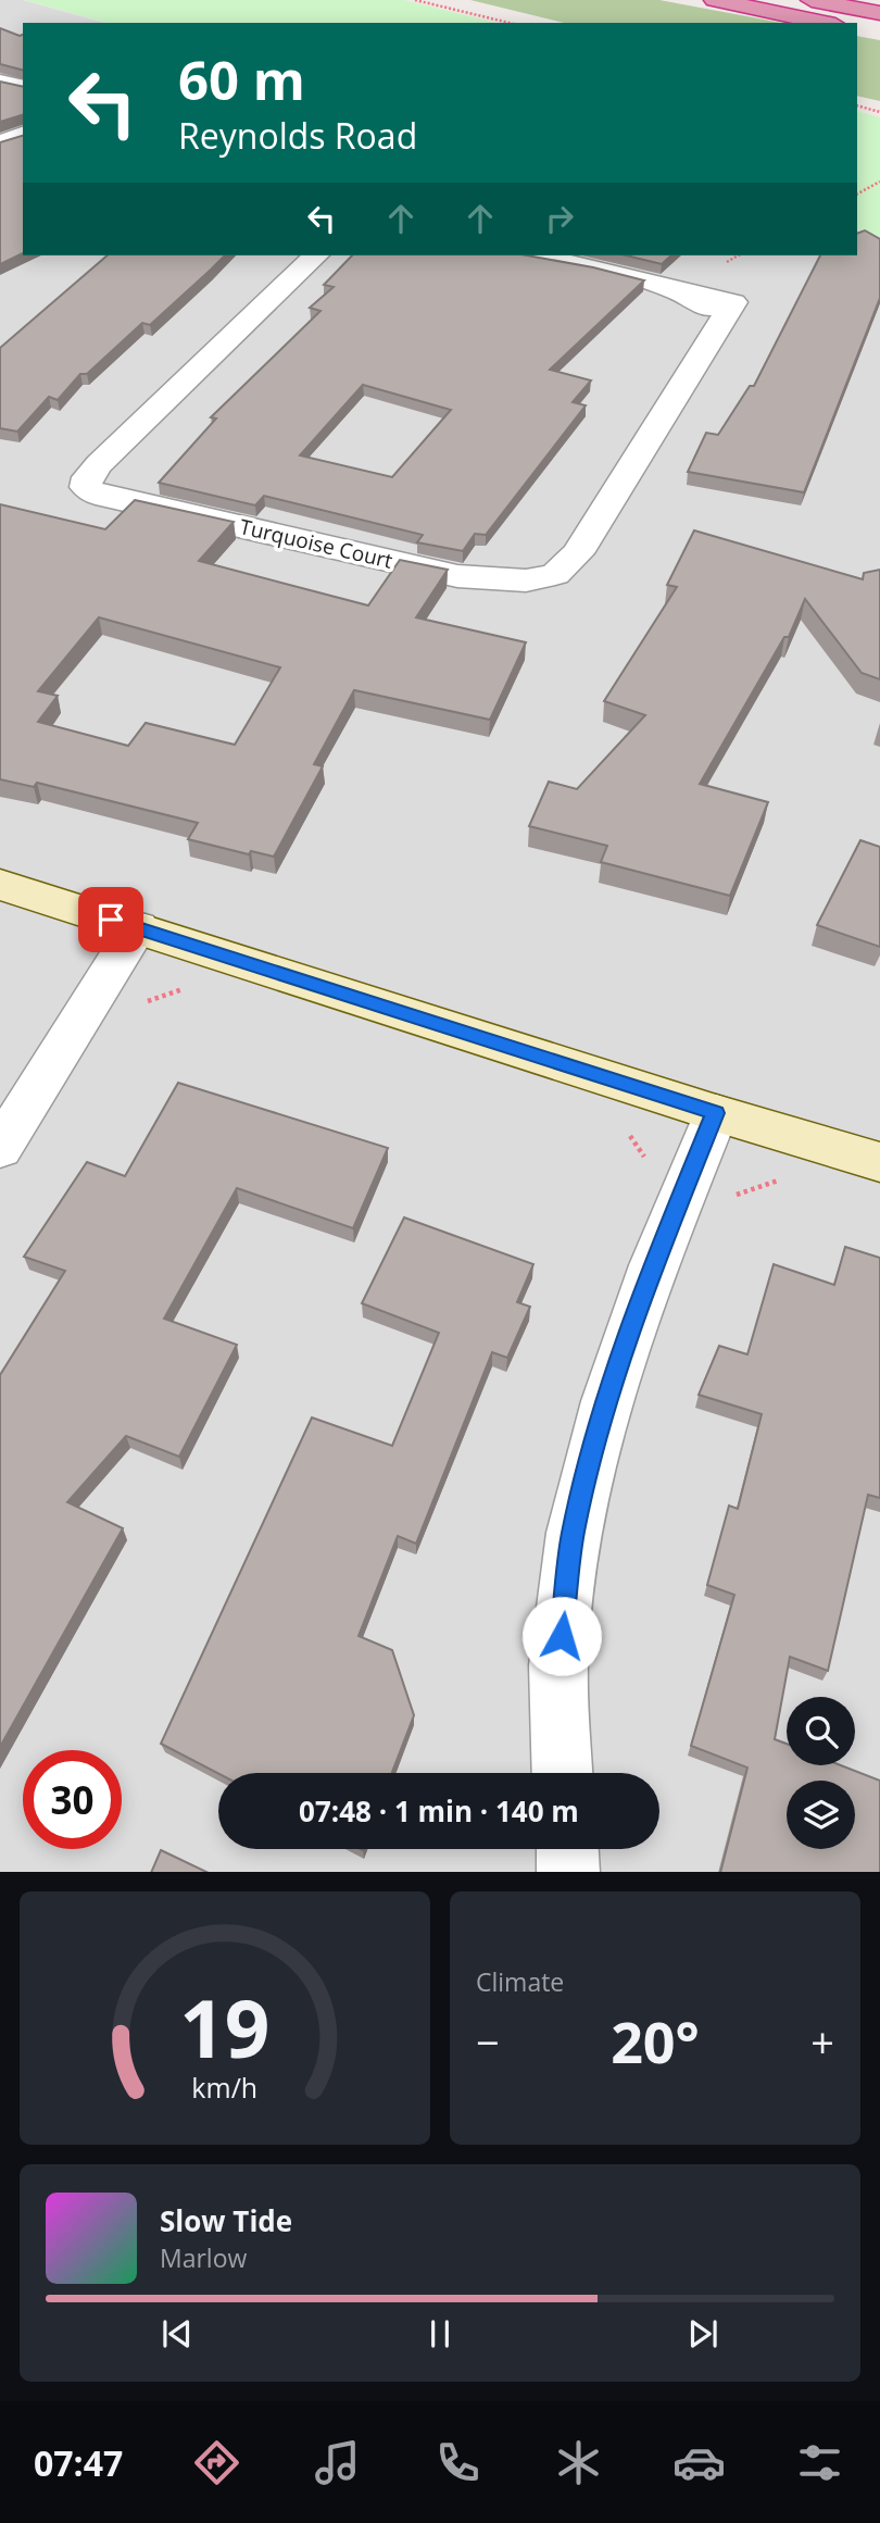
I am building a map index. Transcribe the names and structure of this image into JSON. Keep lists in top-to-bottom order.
{
  "streets": {
    "street": ["Turquoise Court"]
  },
  "page": {
    "turn": ["60 m", "Reynolds Road"],
    "limit": "30",
    "trip": "07:48 · 1 min · 140 m",
    "tile": "Climate",
    "heat": ["−", "20°", "+"],
    "song": ["Slow Tide", "Marlow"],
    "tabs": "07:47",
    "gauge": ["19", "km/h"]
  }
}
